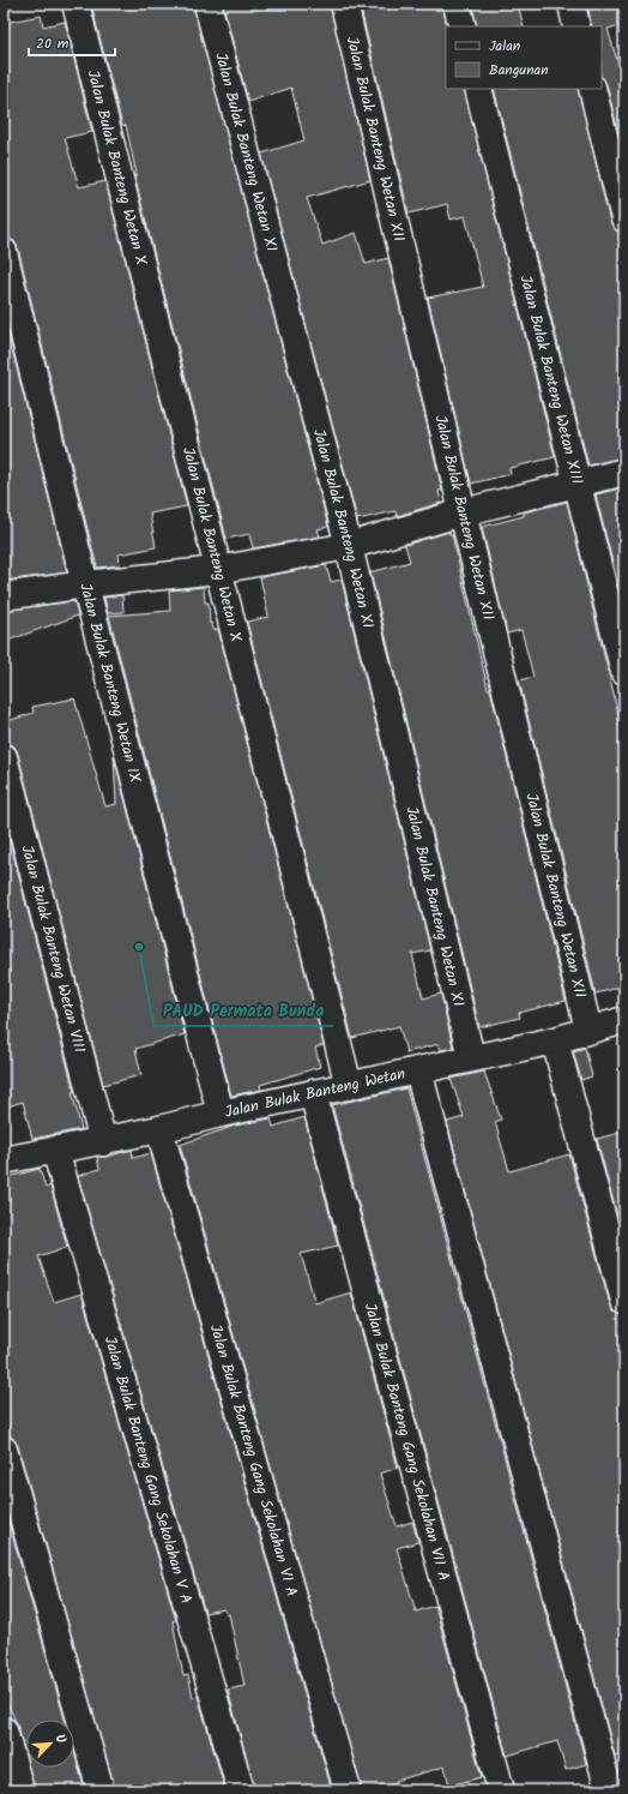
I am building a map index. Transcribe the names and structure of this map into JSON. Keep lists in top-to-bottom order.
{
  "streets": {
    "street": [
      "Jalan Bulak Banteng Wetan XII",
      "Jalan Bulak Banteng Wetan XI",
      "Jalan Bulak Banteng Wetan X",
      "Jalan Bulak Banteng Wetan XIII",
      "Jalan Bulak Banteng Wetan IX",
      "Jalan Bulak Banteng Wetan VIII",
      "Jalan Bulak Banteng Wetan",
      "Jalan Bulak Banteng Gang Sekolahan VII A",
      "Jalan Bulak Banteng Gang Sekolahan VI A",
      "Jalan Bulak Banteng Gang Sekolahan V A"
    ]
  },
  "crossings": [
    ["Jalan Bulak Banteng Wetan XII", "Jalan Bulak Banteng Wetan"],
    ["Jalan Bulak Banteng Wetan XI", "Jalan Bulak Banteng Wetan"],
    ["Jalan Bulak Banteng Wetan X", "Jalan Bulak Banteng Wetan"],
    ["Jalan Bulak Banteng Wetan IX", "Jalan Bulak Banteng Wetan"],
    ["Jalan Bulak Banteng Wetan VIII", "Jalan Bulak Banteng Wetan"],
    ["Jalan Bulak Banteng Wetan", "Jalan Bulak Banteng Gang Sekolahan VII A"],
    ["Jalan Bulak Banteng Wetan", "Jalan Bulak Banteng Gang Sekolahan VI A"],
    ["Jalan Bulak Banteng Wetan", "Jalan Bulak Banteng Gang Sekolahan V A"]
  ],
  "places": ["PAUD Permata Bunda"],
  "legend": ["Jalan", "Bangunan"],
  "scale_bar": "20 m",
  "north": "top right"
}
